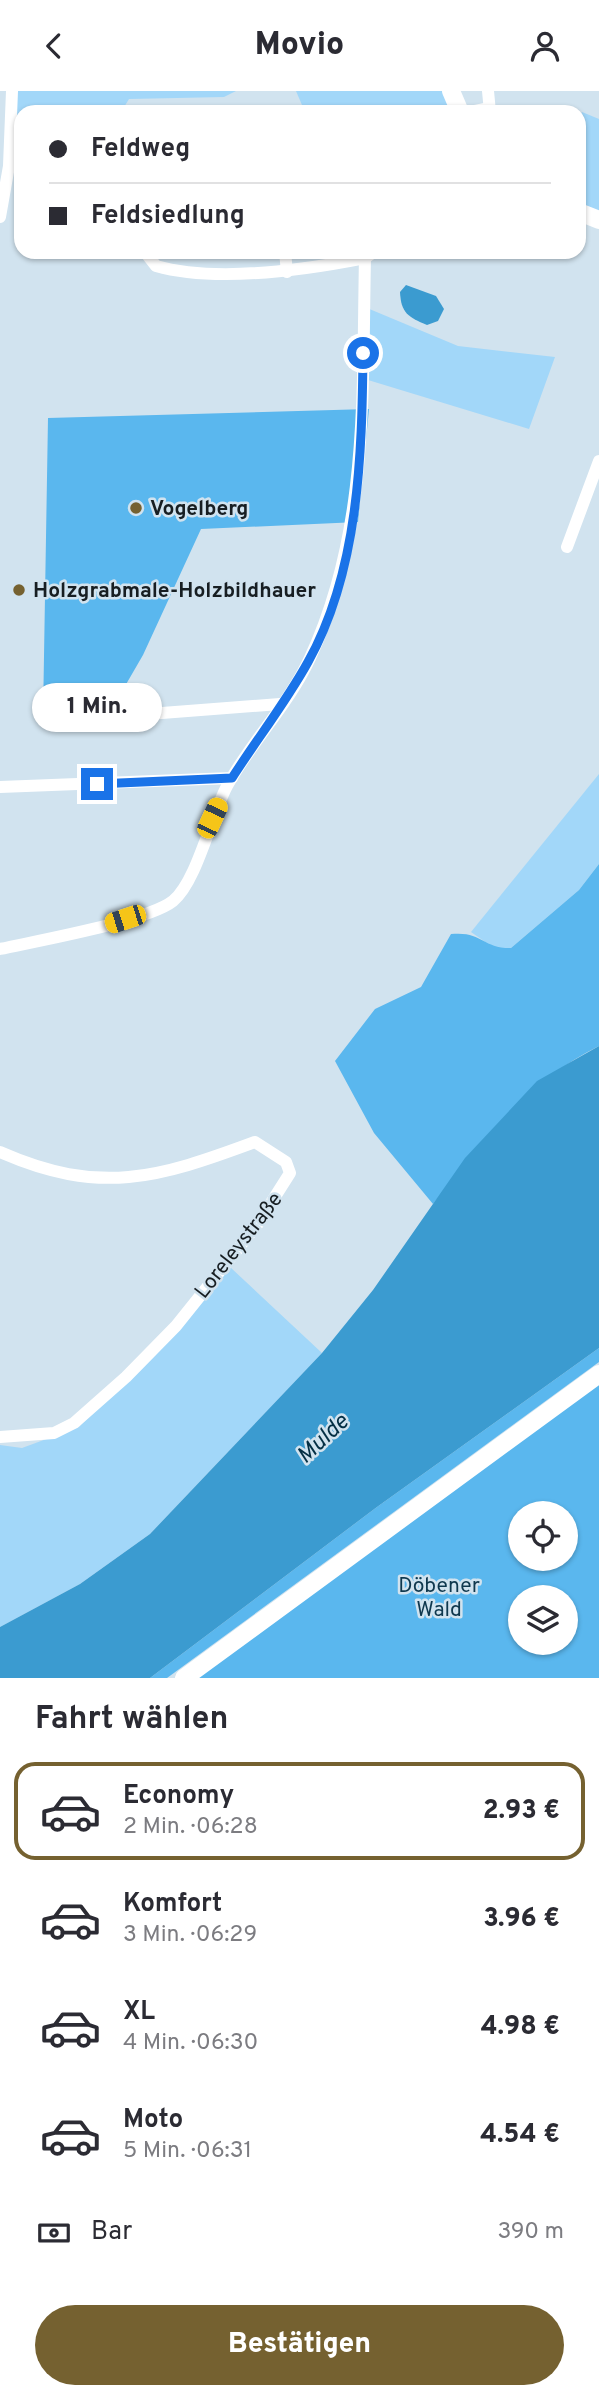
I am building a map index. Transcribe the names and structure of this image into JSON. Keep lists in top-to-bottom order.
{
  "streets": {
    "street": ["Loreleystraße"]
  },
  "water": ["Mulde"],
  "parks": ["Döbener Wald"],
  "places": ["Vogelberg", "Holzgrabmale-Holzbildhauer"],
  "page": {
    "header": "Movio",
    "banner": ["Feldweg", "Feldsiedlung"],
    "bubble": "1 Min.",
    "heading": "Fahrt wählen",
    "list": [
      {
        "name": "Economy",
        "note": "2 Min. · 06:28",
        "value": "2.93 €"
      },
      {
        "name": "Komfort",
        "note": "3 Min. · 06:29",
        "value": "3.96 €"
      },
      {
        "name": "XL",
        "note": "4 Min. · 06:30",
        "value": "4.98 €"
      },
      {
        "name": "Moto",
        "note": "5 Min. · 06:31",
        "value": "4.54 €"
      }
    ],
    "pay": ["Bar", "390 m"],
    "buttons": "Bestätigen"
  }
}
